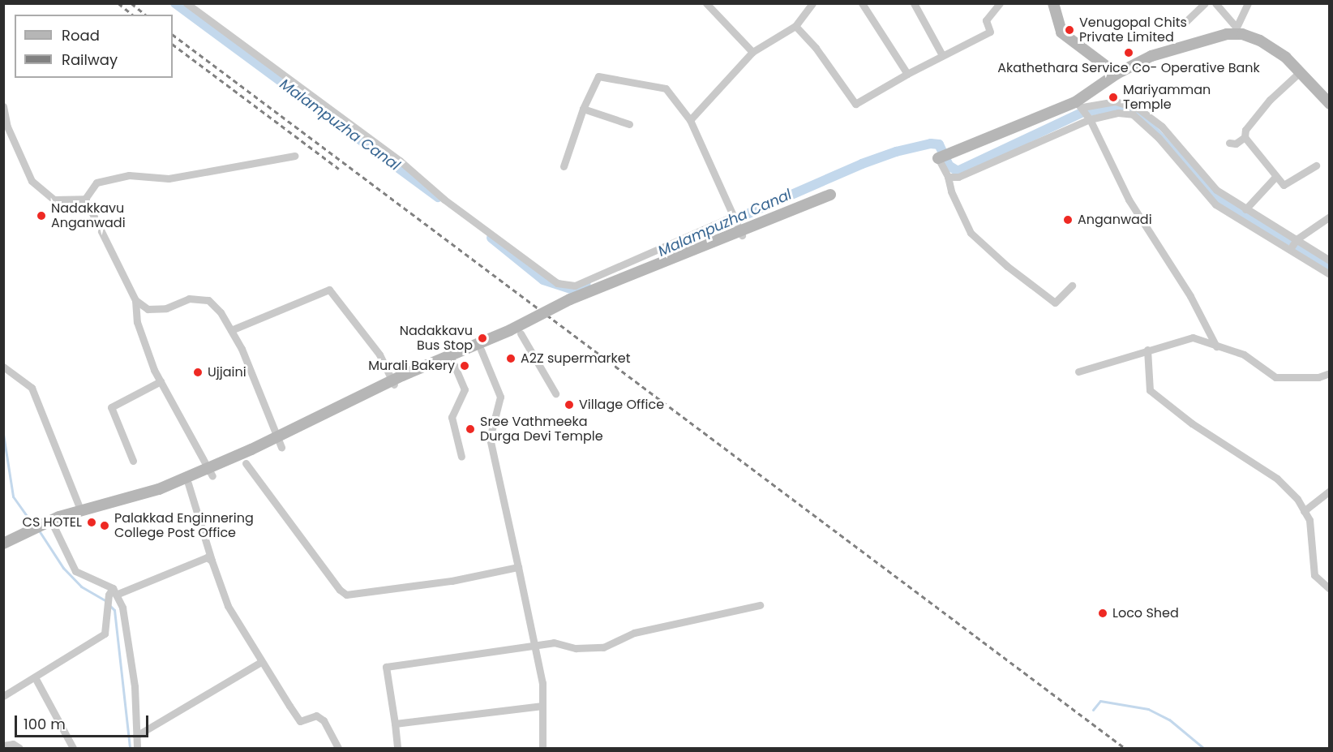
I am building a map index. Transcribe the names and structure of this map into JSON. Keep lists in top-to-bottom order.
{
  "water": ["Malampuzha Canal"],
  "places": [
    "Venugopal Chits Private Limited",
    "Akathethara Service Co- Operative Bank",
    "Mariyamman Temple",
    "Nadakkavu Anganwadi",
    "Anganwadi",
    "Nadakkavu Bus Stop",
    "A2Z supermarket",
    "Murali Bakery",
    "Ujjaini",
    "Village Office",
    "Sree Vathmeeka Durga Devi Temple",
    "CS HOTEL",
    "Palakkad Enginnering College Post Office",
    "Loco Shed"
  ],
  "legend": ["Road", "Railway"],
  "scale_bar": "100 m"
}
